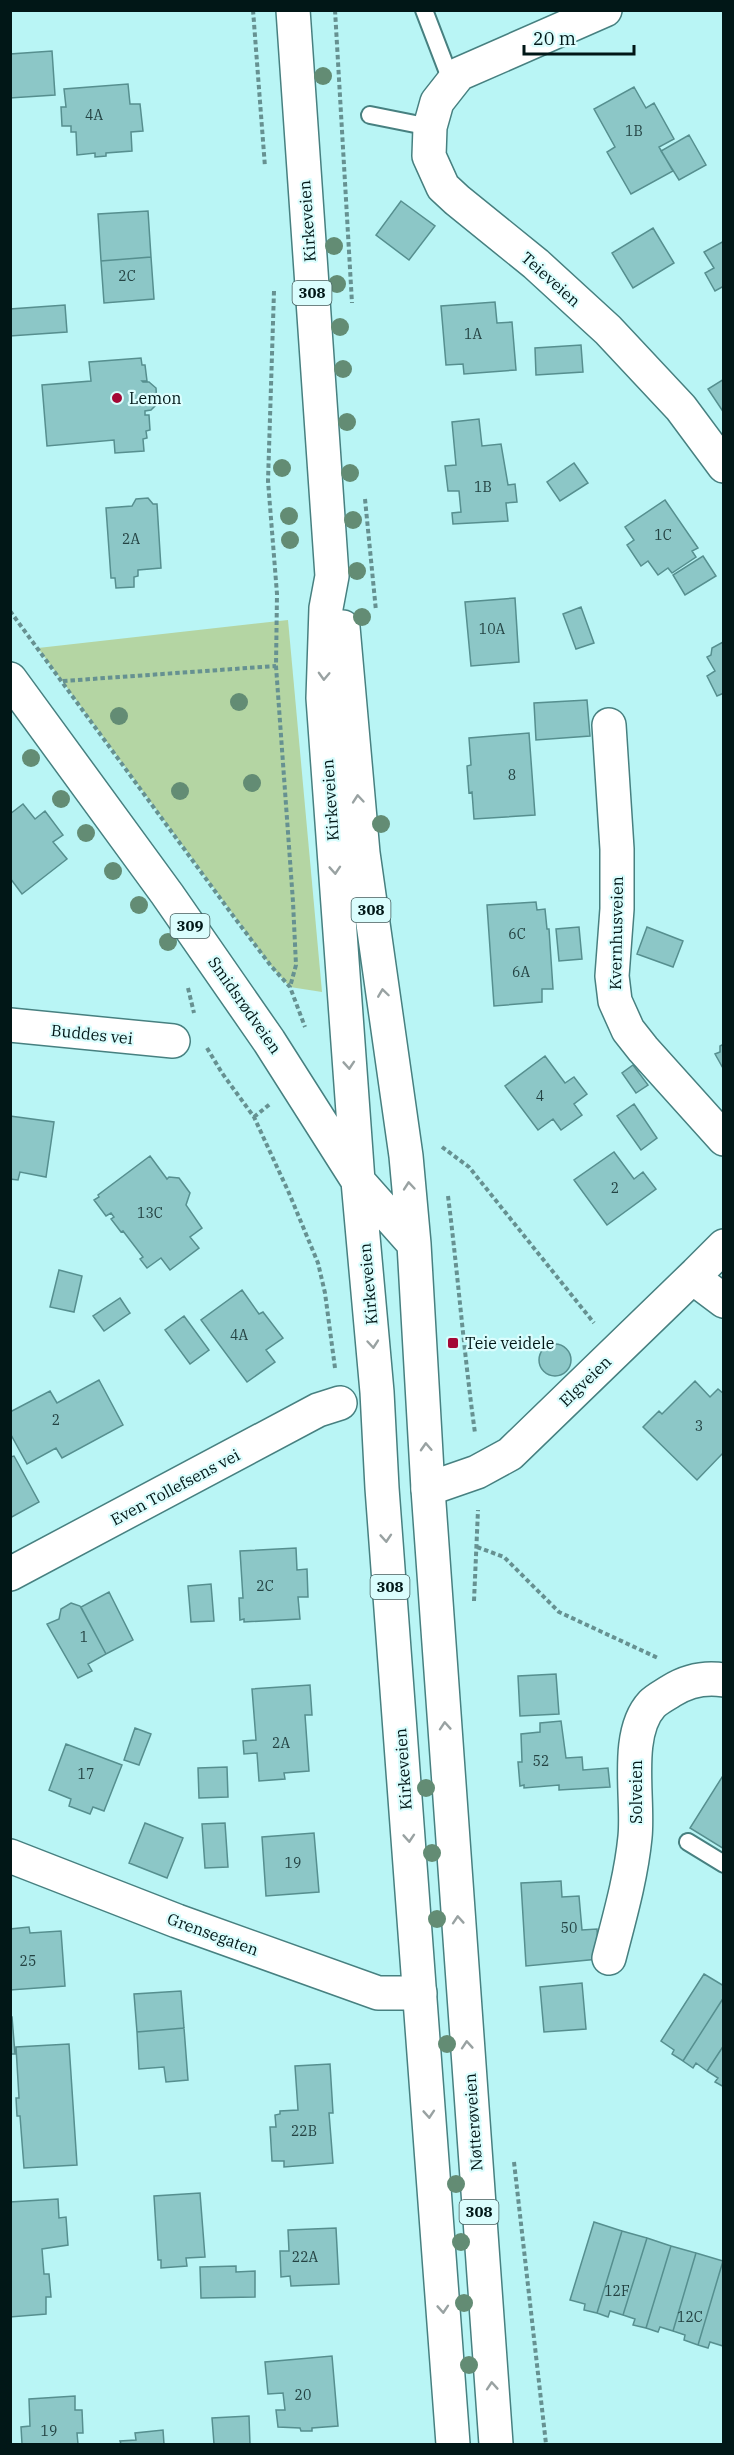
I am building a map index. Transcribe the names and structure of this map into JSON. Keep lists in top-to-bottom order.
{
  "streets": {
    "main road": [
      "Kirkeveien",
      "Teieveien",
      "308",
      "309",
      "Kvernhusveien",
      "Smidsrødveien",
      "Buddes vei",
      "Elgveien",
      "Even Tollefsens vei",
      "Solveien",
      "Grensegaten",
      "Nøtterøveien"
    ]
  },
  "crossings": [
    ["Kirkeveien", "308"],
    ["Kirkeveien", "Smidsrødveien"],
    ["Kirkeveien", "Elgveien"],
    ["Kirkeveien", "Grensegaten"],
    ["Kirkeveien", "Nøtterøveien"],
    ["308", "Grensegaten"]
  ],
  "places": {
    "other": ["Lemon"],
    "transit": ["Teie veidele"]
  },
  "house_numbers": [
    "4A",
    "1B",
    "2C",
    "1A",
    "1B",
    "1C",
    "2A",
    "10A",
    "8",
    "6C",
    "6A",
    "4",
    "2",
    "13C",
    "4A",
    "2",
    "3",
    "2C",
    "1",
    "2A",
    "52",
    "17",
    "19",
    "50",
    "25",
    "22B",
    "22A",
    "12F",
    "12C",
    "20",
    "19"
  ],
  "scale_bar": "20 m"
}
